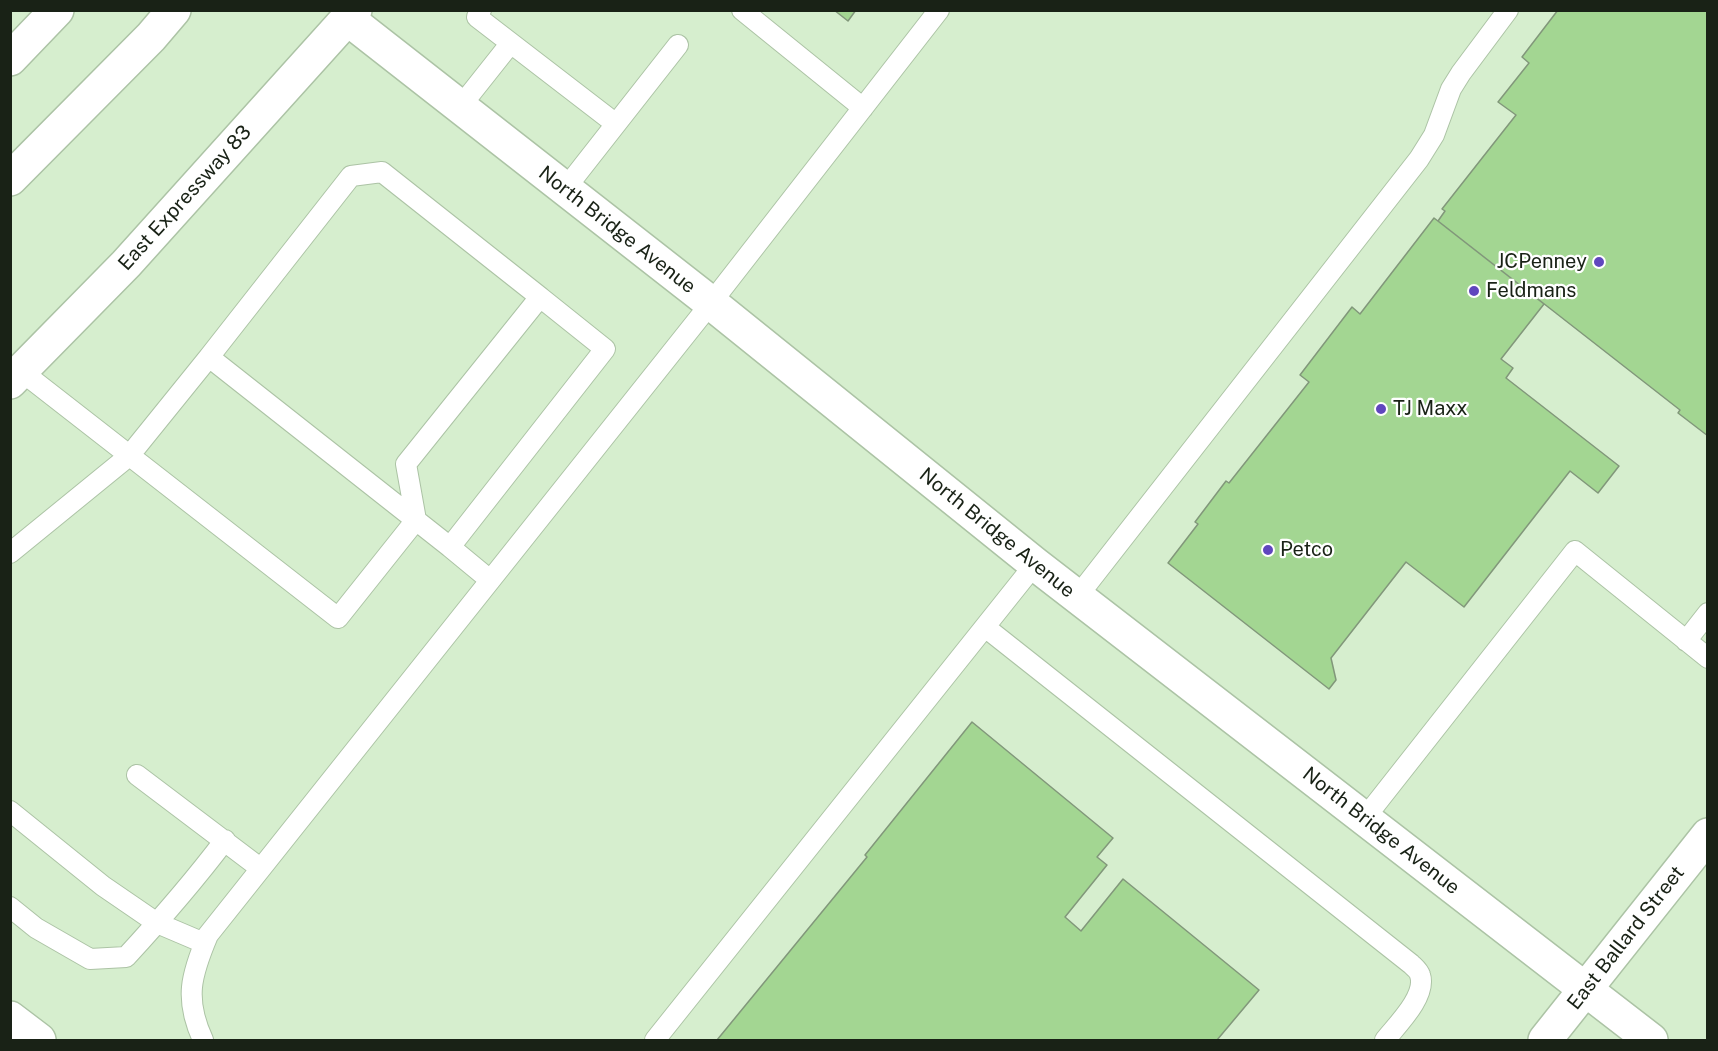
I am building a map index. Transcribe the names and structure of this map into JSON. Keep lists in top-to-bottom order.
{
  "streets": {
    "main road": ["East Expressway 83", "North Bridge Avenue", "East Ballard Street"]
  },
  "crossings": [
    ["East Expressway 83", "North Bridge Avenue"],
    ["North Bridge Avenue", "East Ballard Street"]
  ],
  "places": [
    "JCPenney",
    "Feldmans",
    "TJ Maxx",
    "Petco"
  ]
}
